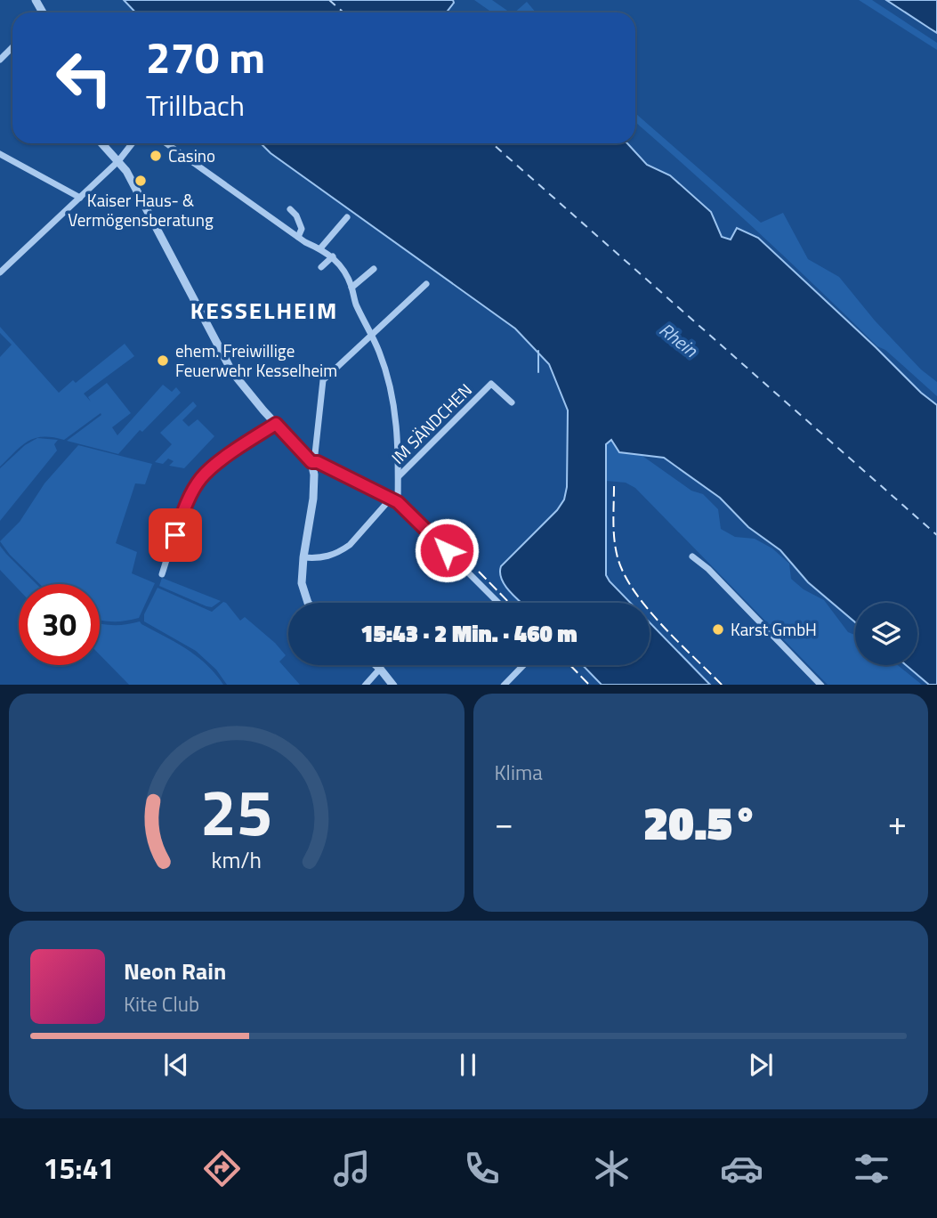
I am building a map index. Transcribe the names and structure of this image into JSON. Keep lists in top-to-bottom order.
{
  "streets": {
    "street": ["IM SÄNDCHEN"]
  },
  "districts": ["KESSELHEIM"],
  "water": ["Rhein"],
  "places": [
    "Casino",
    "Kaiser Haus- & Vermögensberatung",
    "ehem. Freiwillige Feuerwehr Kesselheim",
    "Karst GmbH"
  ],
  "page": {
    "turn": ["270 m", "Trillbach"],
    "limit": "30",
    "trip": "15:43 · 2 Min. · 460 m",
    "tile": "Klima",
    "heat": ["−", "20.5°", "+"],
    "song": ["Neon Rain", "Kite Club"],
    "tabs": "15:41",
    "gauge": ["25", "km/h"]
  }
}
